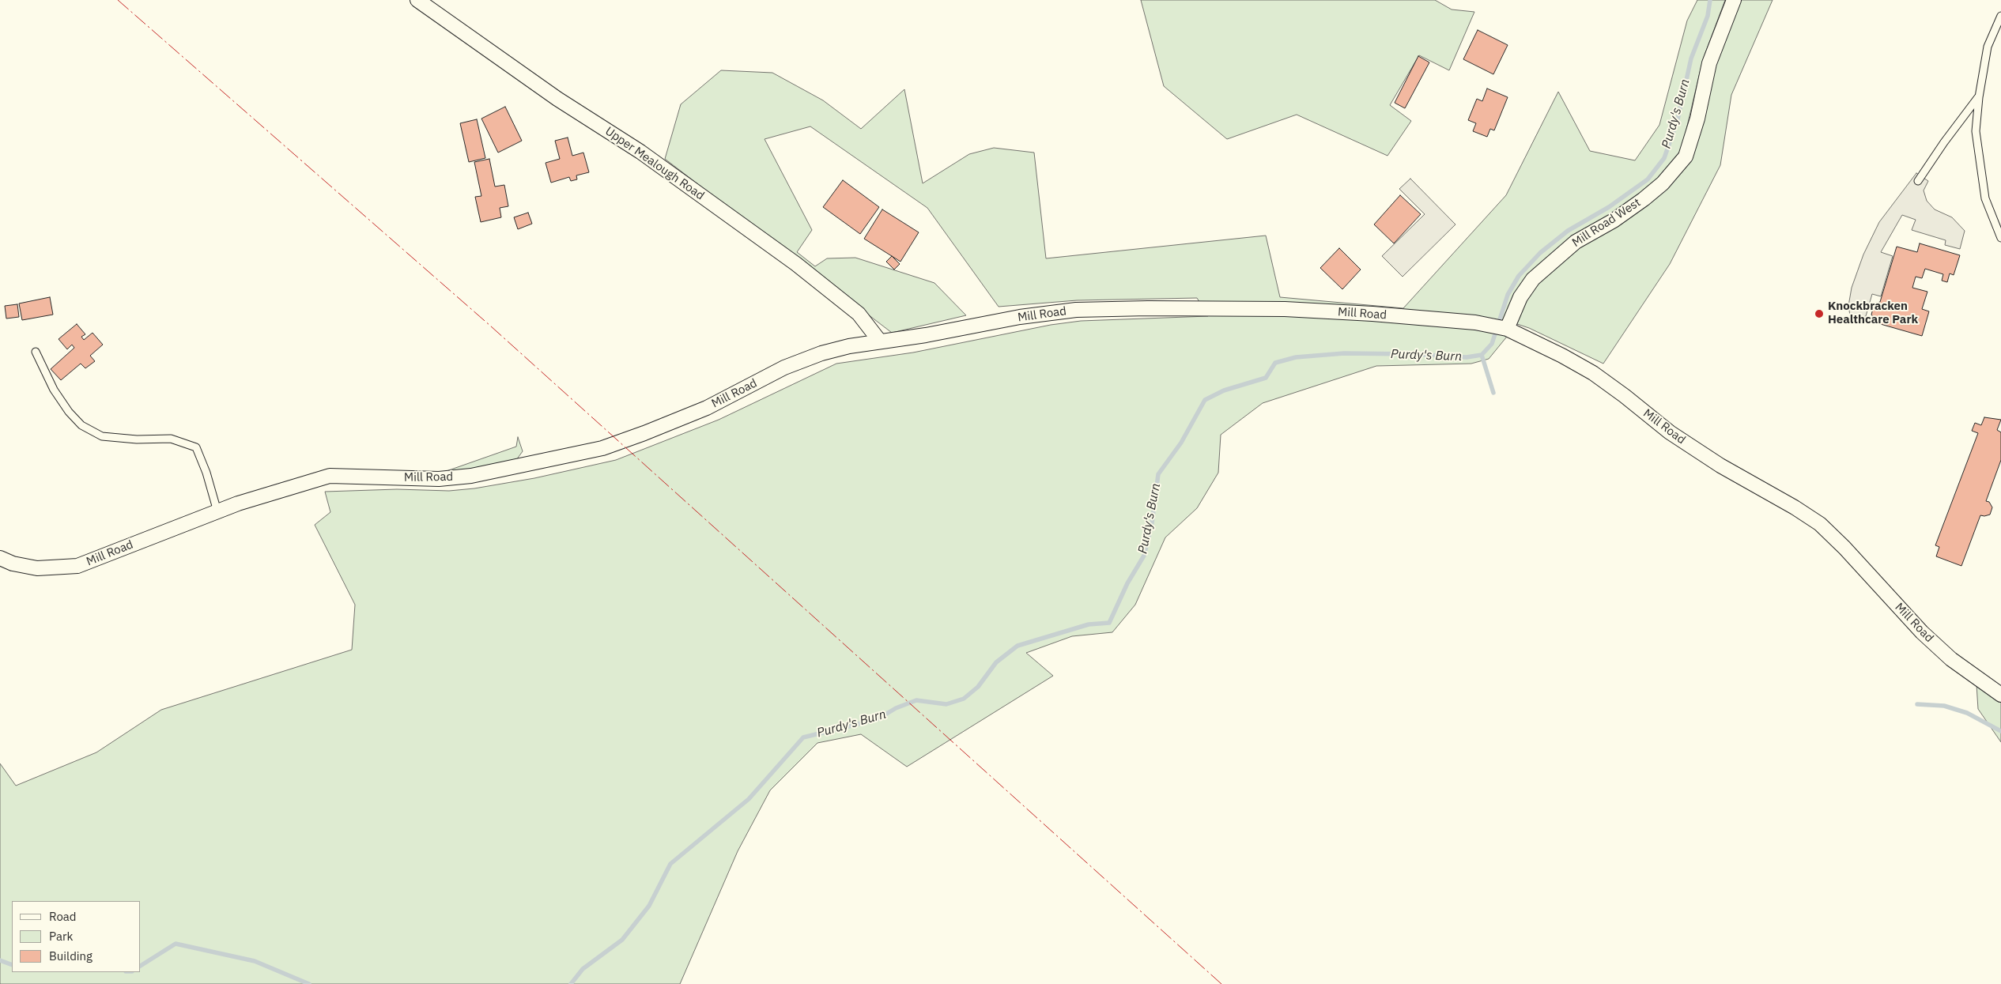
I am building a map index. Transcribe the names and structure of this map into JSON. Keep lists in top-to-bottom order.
{
  "streets": {
    "street": ["Upper Mealough Road", "Mill Road West", "Mill Road"]
  },
  "crossings": [
    ["Upper Mealough Road", "Mill Road"],
    ["Mill Road West", "Mill Road"]
  ],
  "water": ["Purdy's Burn"],
  "places": ["Knockbracken Healthcare Park"],
  "legend": ["Road", "Park", "Building"]
}
